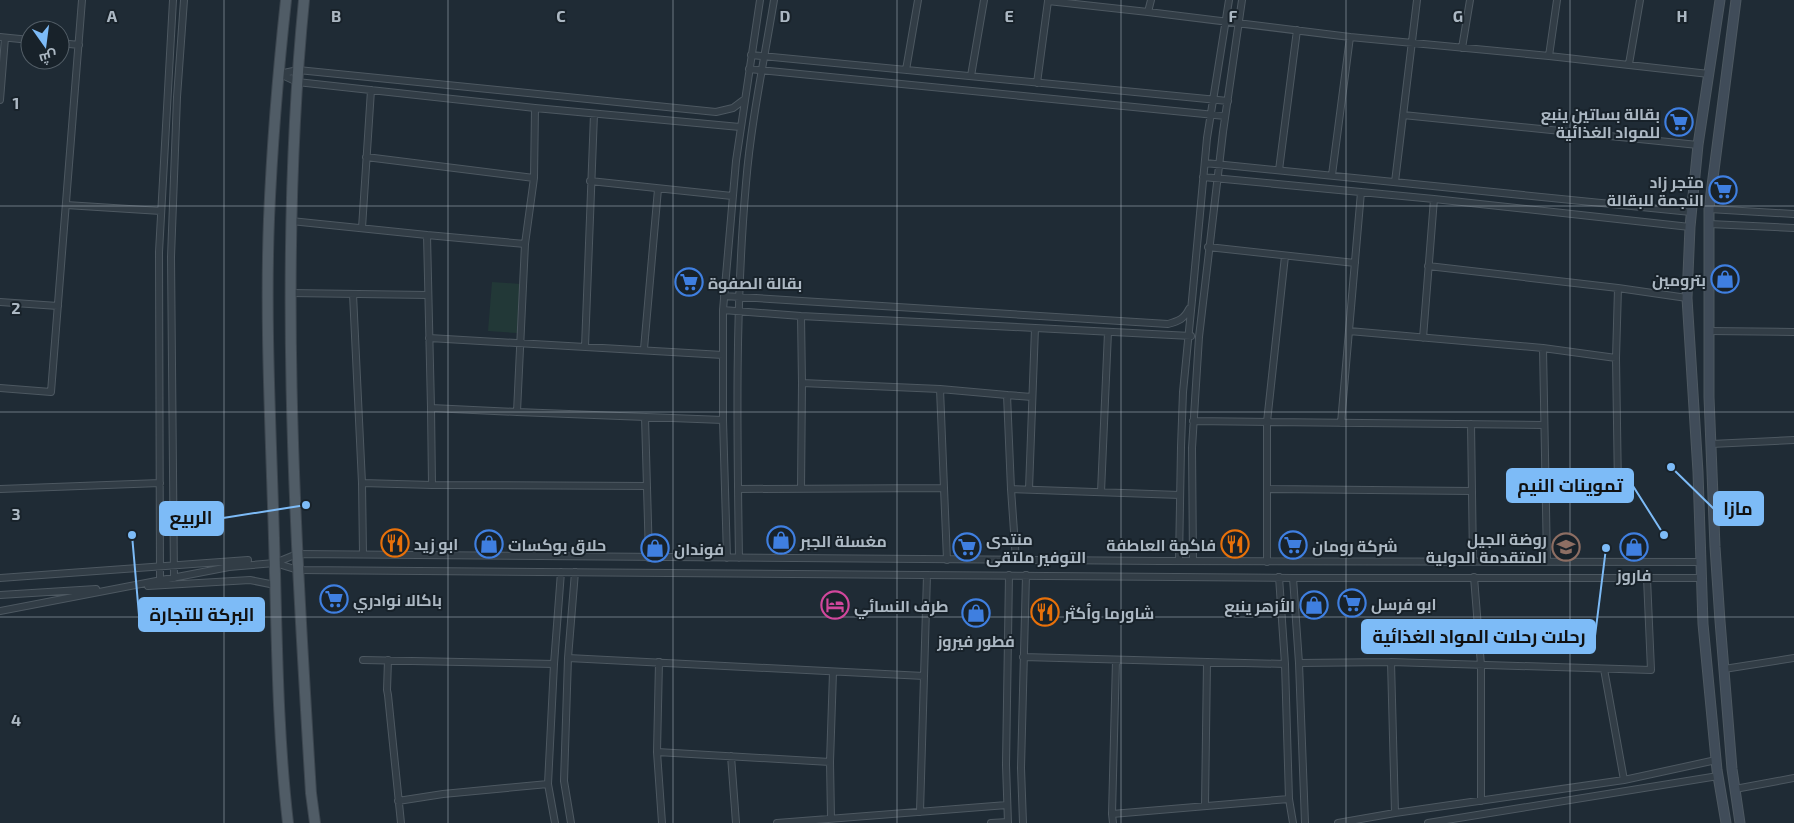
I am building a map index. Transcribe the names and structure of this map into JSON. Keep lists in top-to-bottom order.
{
  "places": {
    "supermarket": [
      "بقالة بساتين ينبع للمواد الغذائية",
      "متجر زاد النجمة للبقالة",
      "بقالة الصفوة",
      "شركة رومان",
      "منتدى التوفير ملتقى",
      "باكالا نوادري",
      "ابو فرسل"
    ],
    "shop": [
      "بترومين",
      "مغسلة الجبر",
      "حلاق بوكسات",
      "فاروز",
      "فوندان",
      "الأزهر ينبع",
      "فطور فيروز"
    ],
    "other": [
      "مازا",
      "الربيع",
      "البركة للتجارة",
      "تموينات النيم",
      "رحلات رحلات المواد الغذائية"
    ],
    "restaurant": ["ابو زيد", "فاكهة العاطفة", "شاورما وأكثر"],
    "school or university": ["روضة الجيل المتقدمة الدولية"],
    "hotel": ["طرف النسائي"]
  },
  "north": "bottom",
  "grid": {
    "columns": [
      "A",
      "B",
      "C",
      "D",
      "E",
      "F",
      "G",
      "H"
    ],
    "rows": [
      "1",
      "2",
      "3",
      "4"
    ]
  }
}
